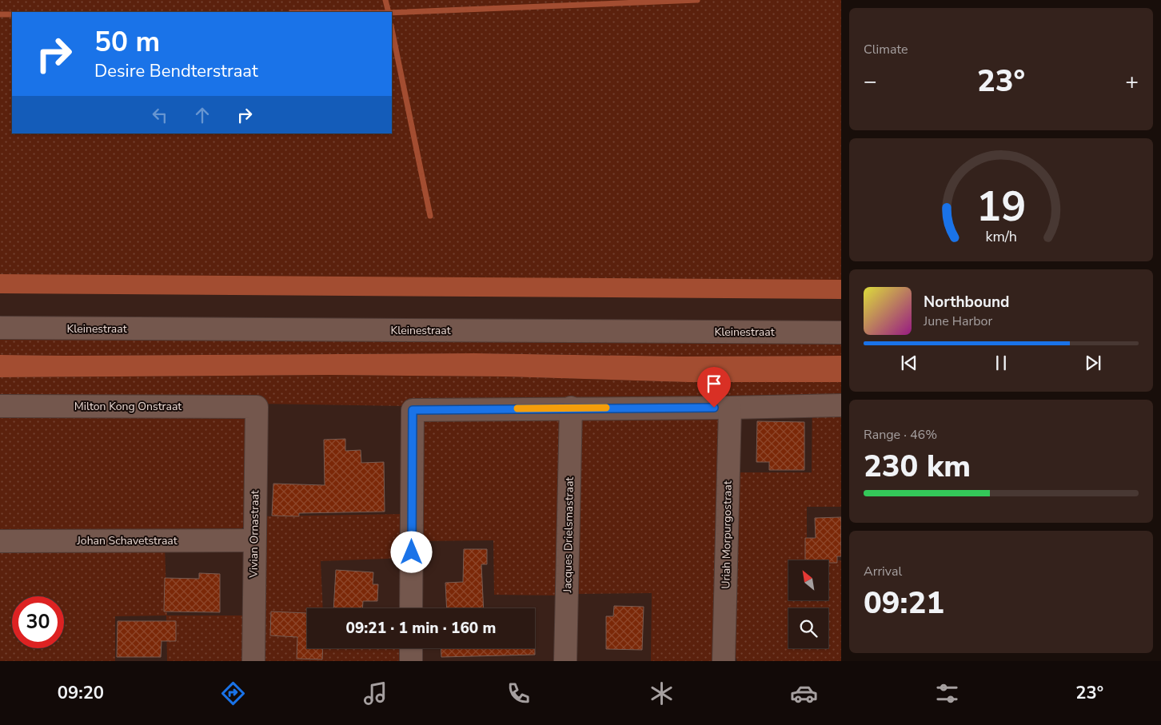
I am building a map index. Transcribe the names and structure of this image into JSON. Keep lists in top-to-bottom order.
{
  "streets": {
    "street": [
      "Kleinestraat",
      "Milton Kong Onstraat",
      "Vivian Ornastraat",
      "Jacques Drielsmastraat",
      "Uriah Morpurgostraat",
      "Johan Schavetstraat"
    ]
  },
  "crossings": [
    ["Milton Kong Onstraat", "Vivian Ornastraat"],
    ["Vivian Ornastraat", "Johan Schavetstraat"]
  ],
  "north": "top left",
  "page": {
    "tile": [
      "Climate",
      ["Range · 46%", "230 km"],
      ["Arrival", "09:21"]
    ],
    "turn": ["50 m", "Desire Bendterstraat"],
    "heat": ["−", "23°", "+"],
    "song": ["Northbound", "June Harbor"],
    "limit": "30",
    "trip": "09:21 · 1 min · 160 m",
    "tabs": ["09:20", "23°"],
    "gauge": ["19", "km/h"]
  }
}
